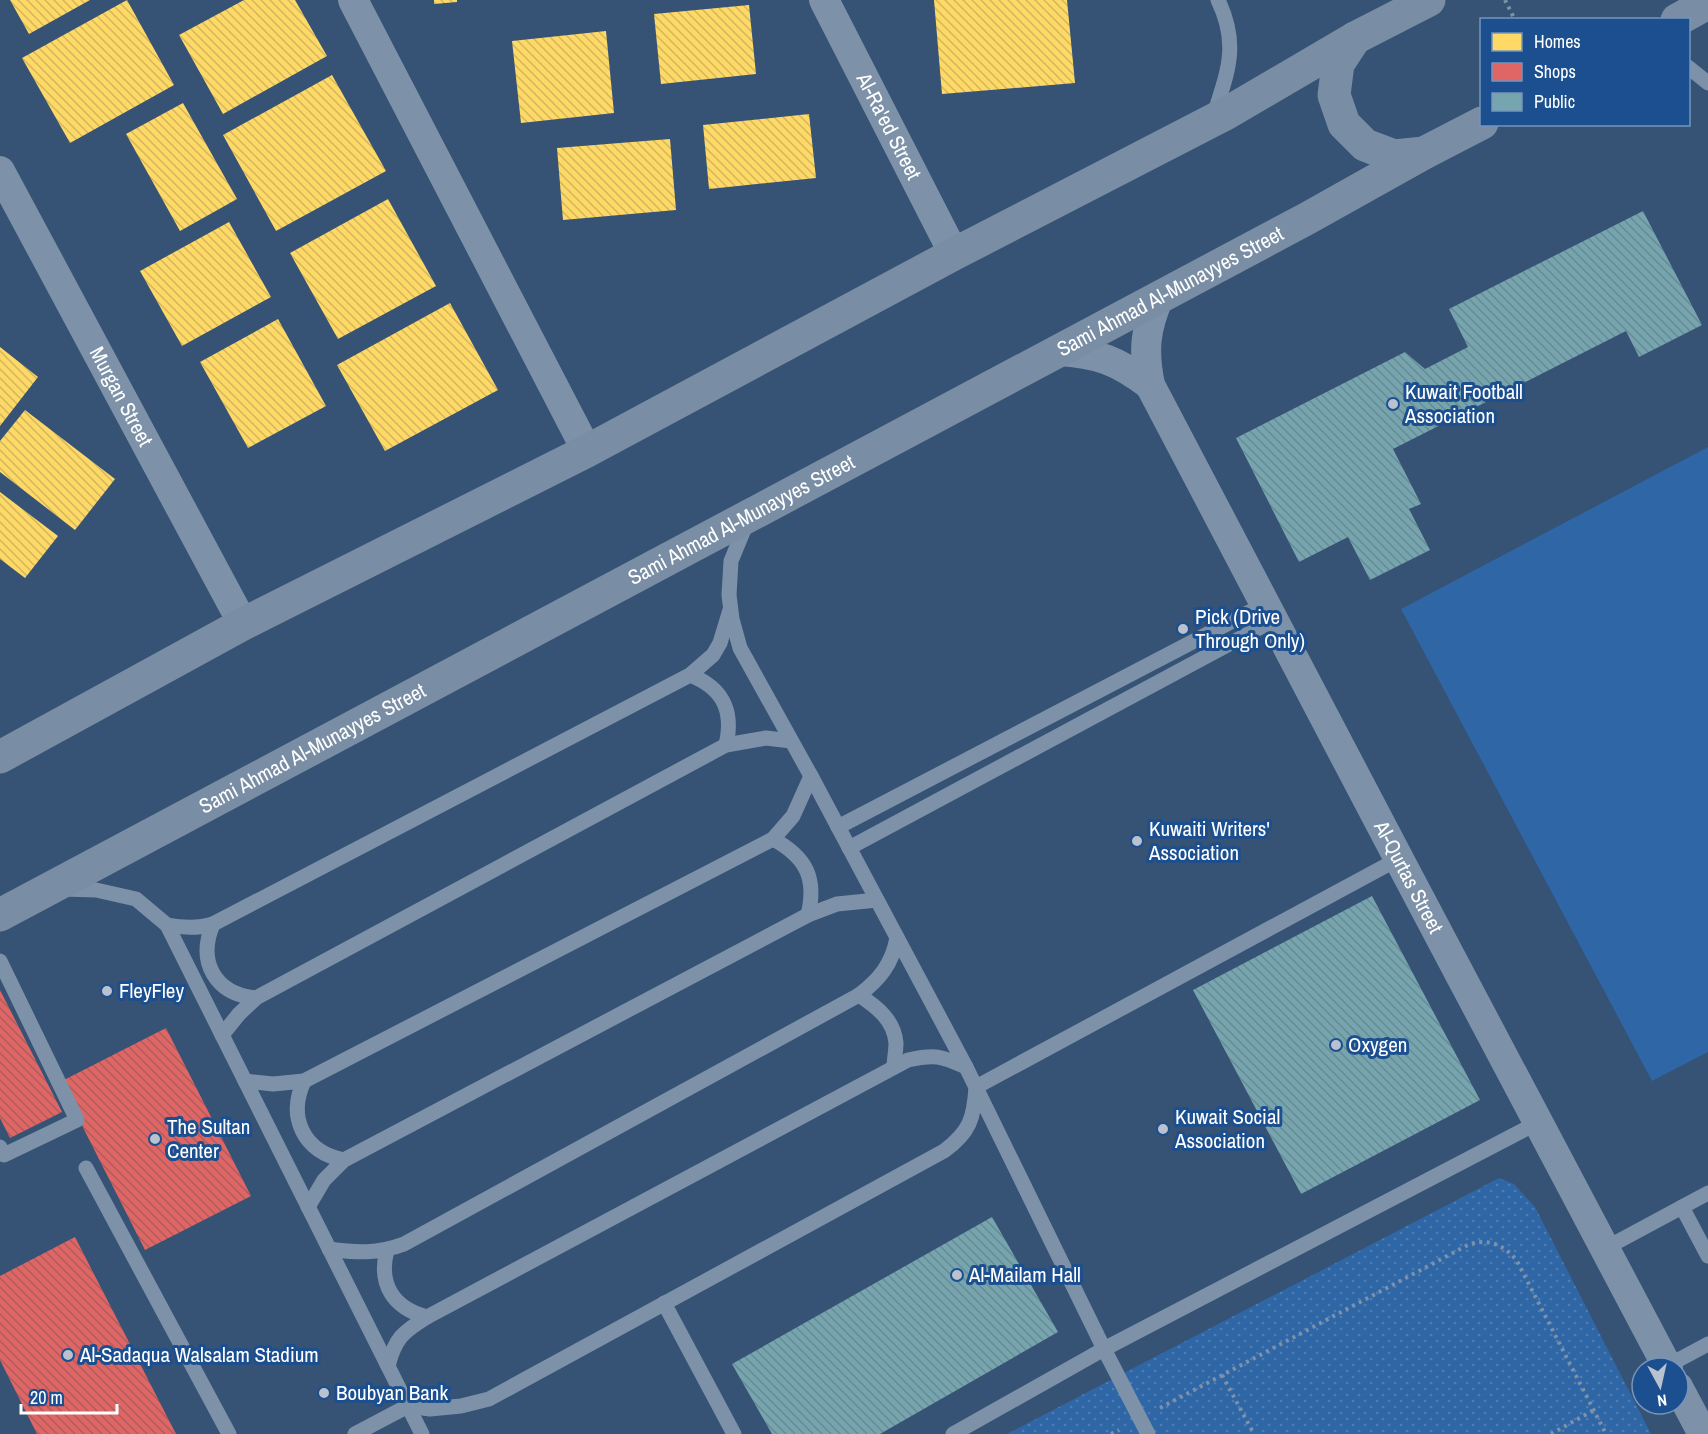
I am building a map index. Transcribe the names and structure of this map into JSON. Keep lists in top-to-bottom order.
{
  "streets": {
    "main road": ["Sami Ahmad Al-Munayyes Street"],
    "street": ["Al-Ra'ed Street", "Murgan Street", "Al-Qurtas Street"]
  },
  "crossings": [
    ["Sami Ahmad Al-Munayyes Street", "Al-Qurtas Street"]
  ],
  "places": [
    "Kuwait Football Association",
    "Pick (Drive Through Only)",
    "Kuwaiti Writers' Association",
    "FleyFley",
    "Oxygen",
    "Kuwait Social Association",
    "The Sultan Center",
    "Al-Mailam Hall",
    "Al-Sadaqua Walsalam Stadium",
    "Boubyan Bank"
  ],
  "legend": ["Homes", "Shops", "Public"],
  "scale_bar": "20 m",
  "north": "bottom"
}
